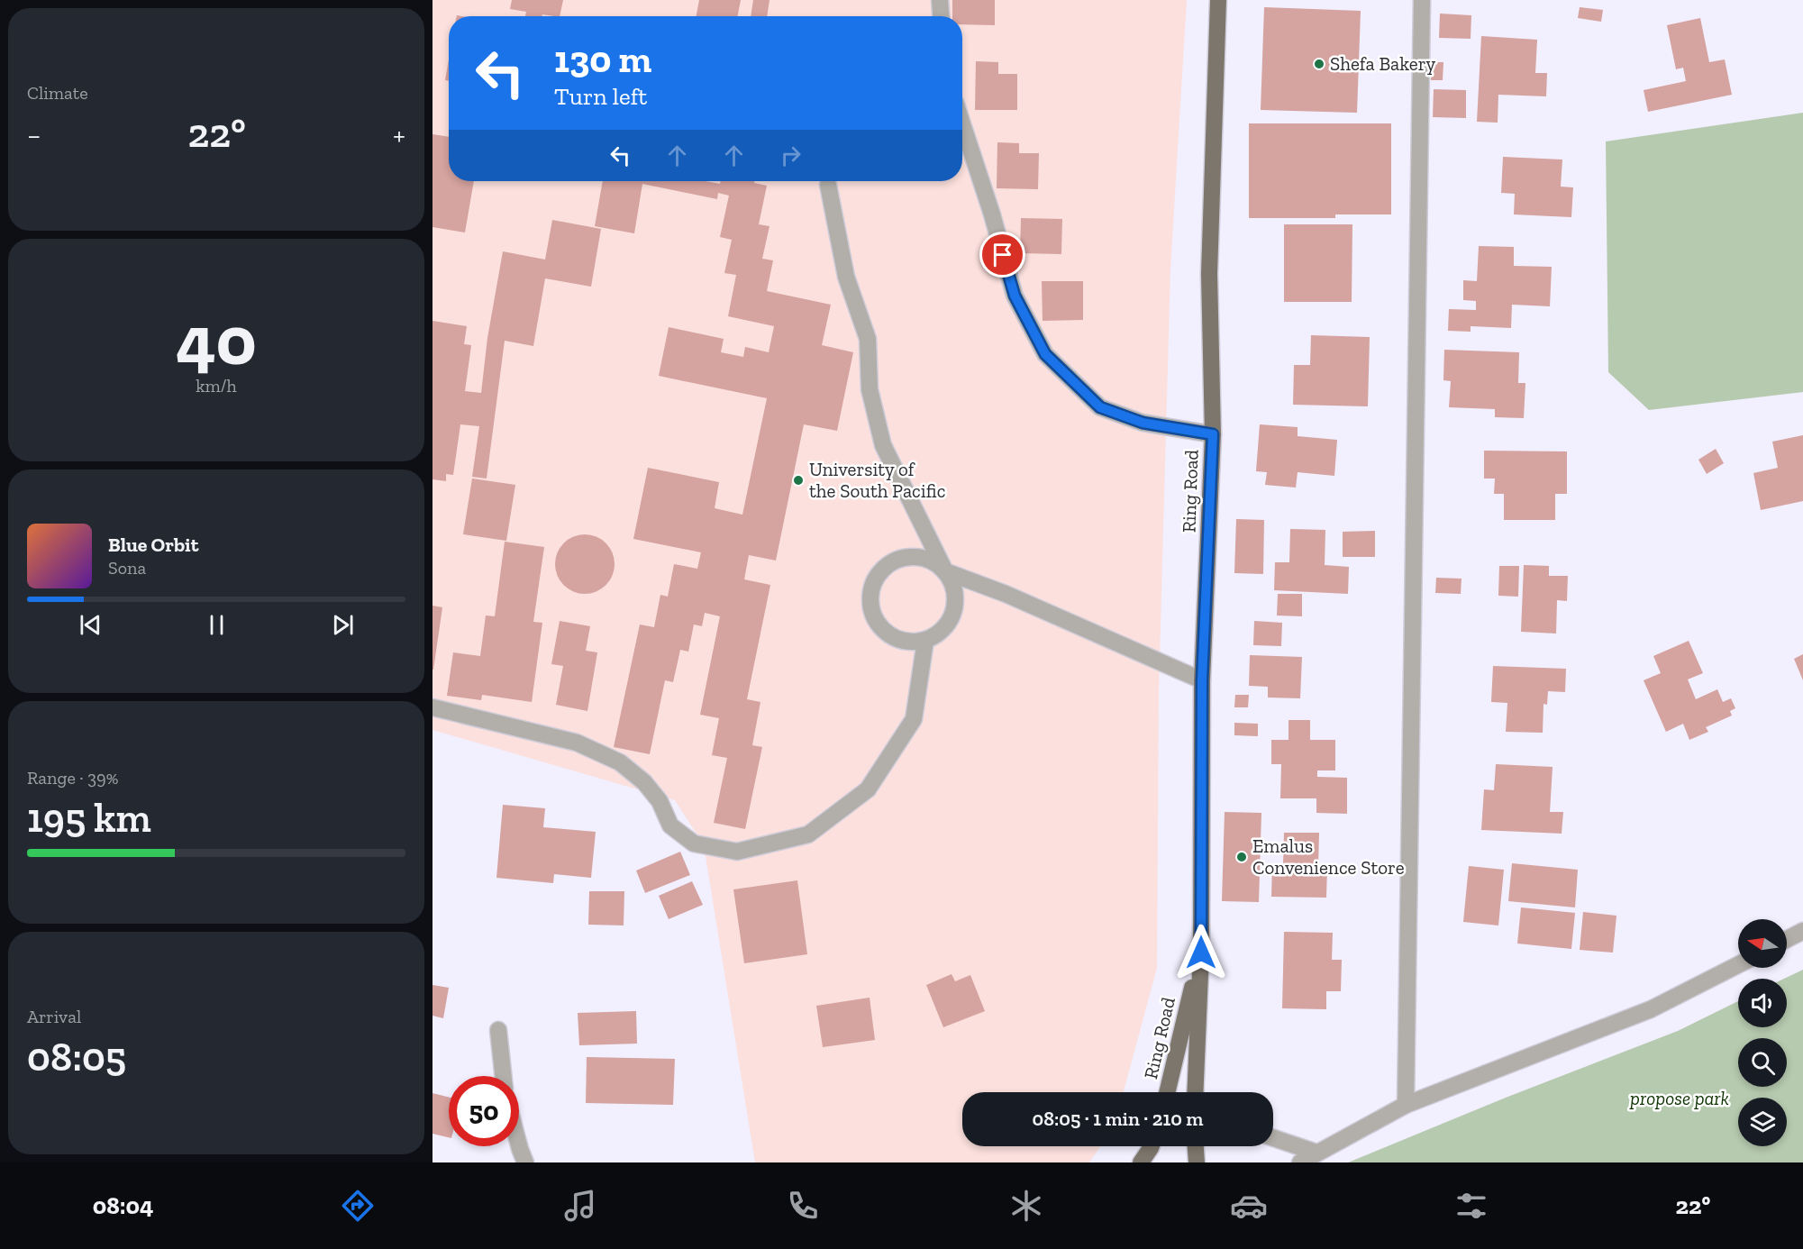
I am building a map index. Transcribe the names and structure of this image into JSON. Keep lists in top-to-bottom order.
{
  "streets": {
    "main road": ["Ring Road"]
  },
  "parks": ["propose park"],
  "places": ["Shefa Bakery", "University of the South Pacific", "Emalus Convenience Store"],
  "north": "left",
  "page": {
    "tile": [
      "Climate",
      ["40", "km/h"],
      ["Range · 39%", "195 km"],
      ["Arrival", "08:05"]
    ],
    "turn": ["130 m", "Turn left"],
    "heat": ["−", "22°", "+"],
    "song": ["Blue Orbit", "Sona"],
    "limit": "50",
    "trip": "08:05 · 1 min · 210 m",
    "tabs": ["08:04", "22°"]
  }
}
